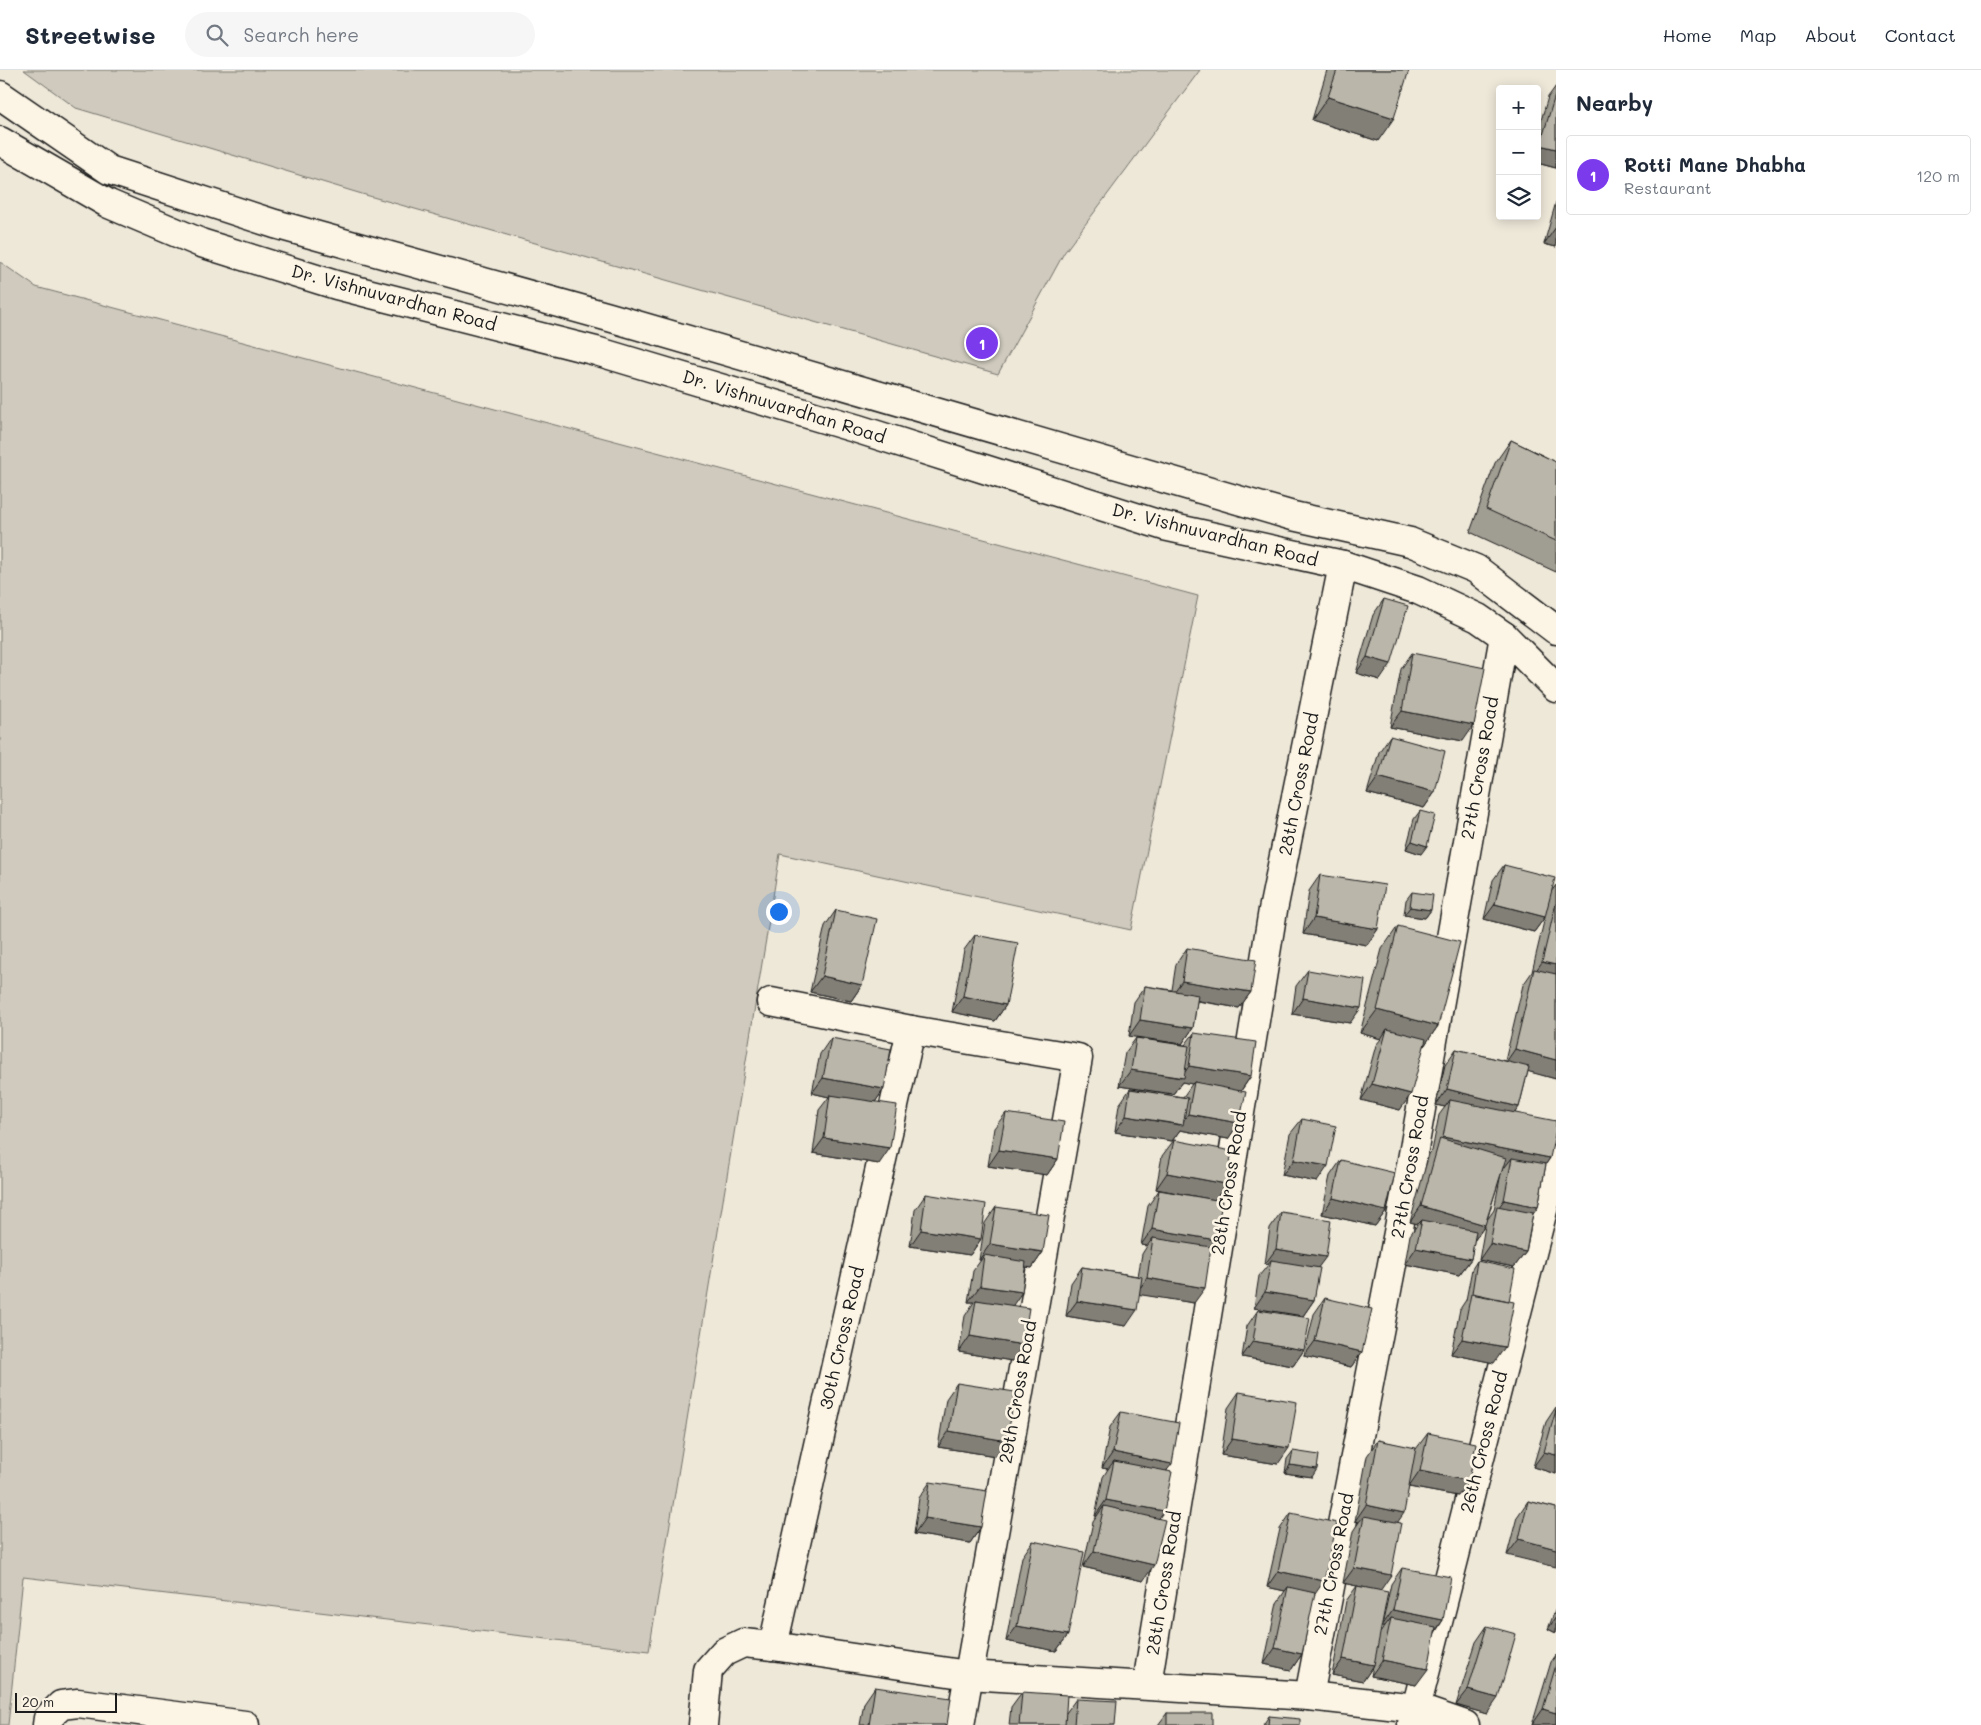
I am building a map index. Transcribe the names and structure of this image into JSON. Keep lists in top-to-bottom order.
{
  "streets": {
    "street": [
      "Dr. Vishnuvardhan Road",
      "27th Cross Road",
      "28th Cross Road",
      "30th Cross Road",
      "29th Cross Road",
      "26th Cross Road"
    ]
  },
  "crossings": [
    ["Dr. Vishnuvardhan Road", "27th Cross Road"],
    ["Dr. Vishnuvardhan Road", "28th Cross Road"],
    ["30th Cross Road", "29th Cross Road"]
  ],
  "scale_bar": "20 m",
  "page": {
    "header": "Streetwise",
    "search": "Search here",
    "nav": [
      "Home",
      "Map",
      "About",
      "Contact"
    ],
    "heading": "Nearby",
    "map_buttons": ["+", "−"],
    "list": [
      {
        "mark": "1",
        "name": "Rotti Mane Dhabha",
        "note": "Restaurant",
        "value": "120 m"
      }
    ],
    "pins": "1",
    "scale": "20 m"
  }
}
